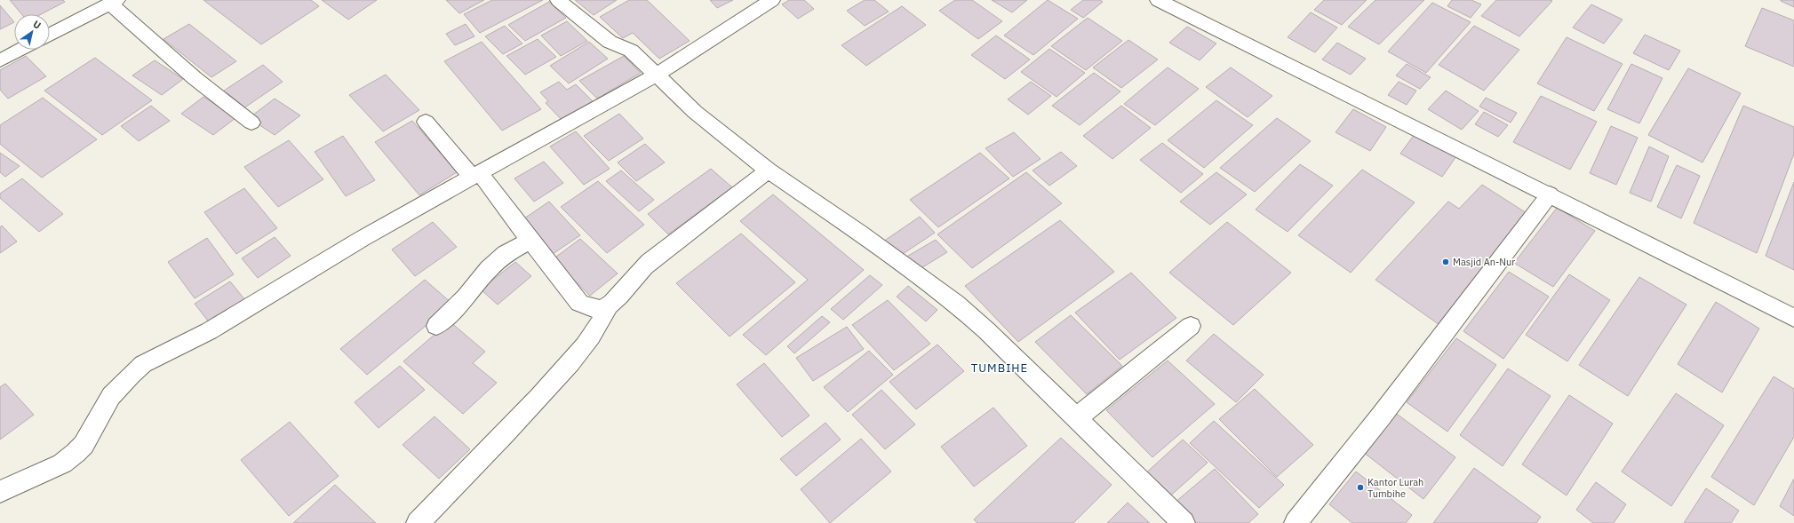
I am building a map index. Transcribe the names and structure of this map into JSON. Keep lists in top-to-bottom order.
{
  "districts": ["TUMBIHE"],
  "places": ["Masjid An-Nur", "Kantor Lurah Tumbihe"],
  "north": "top right"
}
